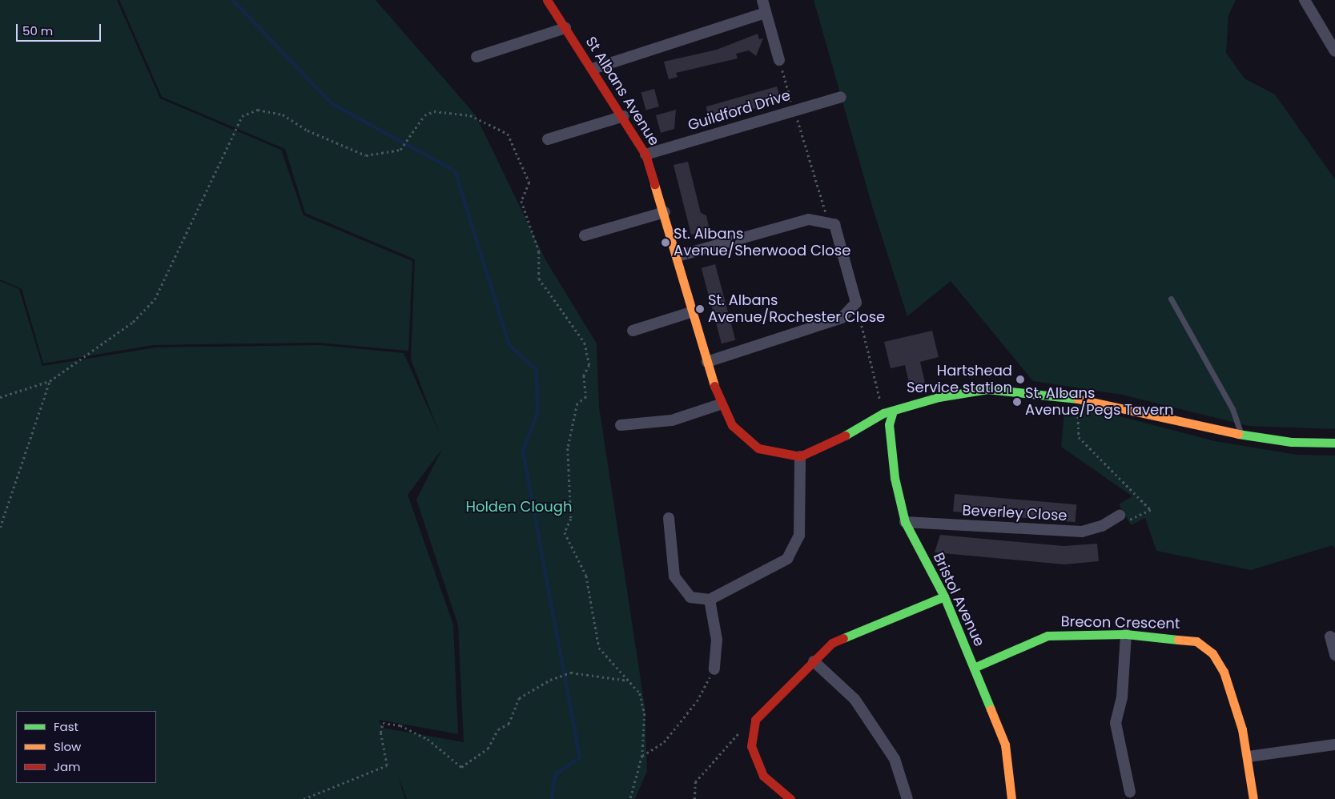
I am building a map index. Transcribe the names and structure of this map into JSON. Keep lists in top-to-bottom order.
{
  "streets": {
    "street": [
      "St Albans Avenue",
      "Guildford Drive",
      "Beverley Close",
      "Bristol Avenue",
      "Brecon Crescent"
    ]
  },
  "crossings": [
    ["St Albans Avenue", "Guildford Drive"],
    ["Beverley Close", "Bristol Avenue"],
    ["Bristol Avenue", "Brecon Crescent"]
  ],
  "parks": ["Holden Clough"],
  "places": [
    "St. Albans Avenue/Sherwood Close",
    "St. Albans Avenue/Rochester Close",
    "Hartshead Service station",
    "St. Albans Avenue/Pegs Tavern"
  ],
  "legend": ["Fast", "Slow", "Jam"],
  "scale_bar": "50 m"
}
